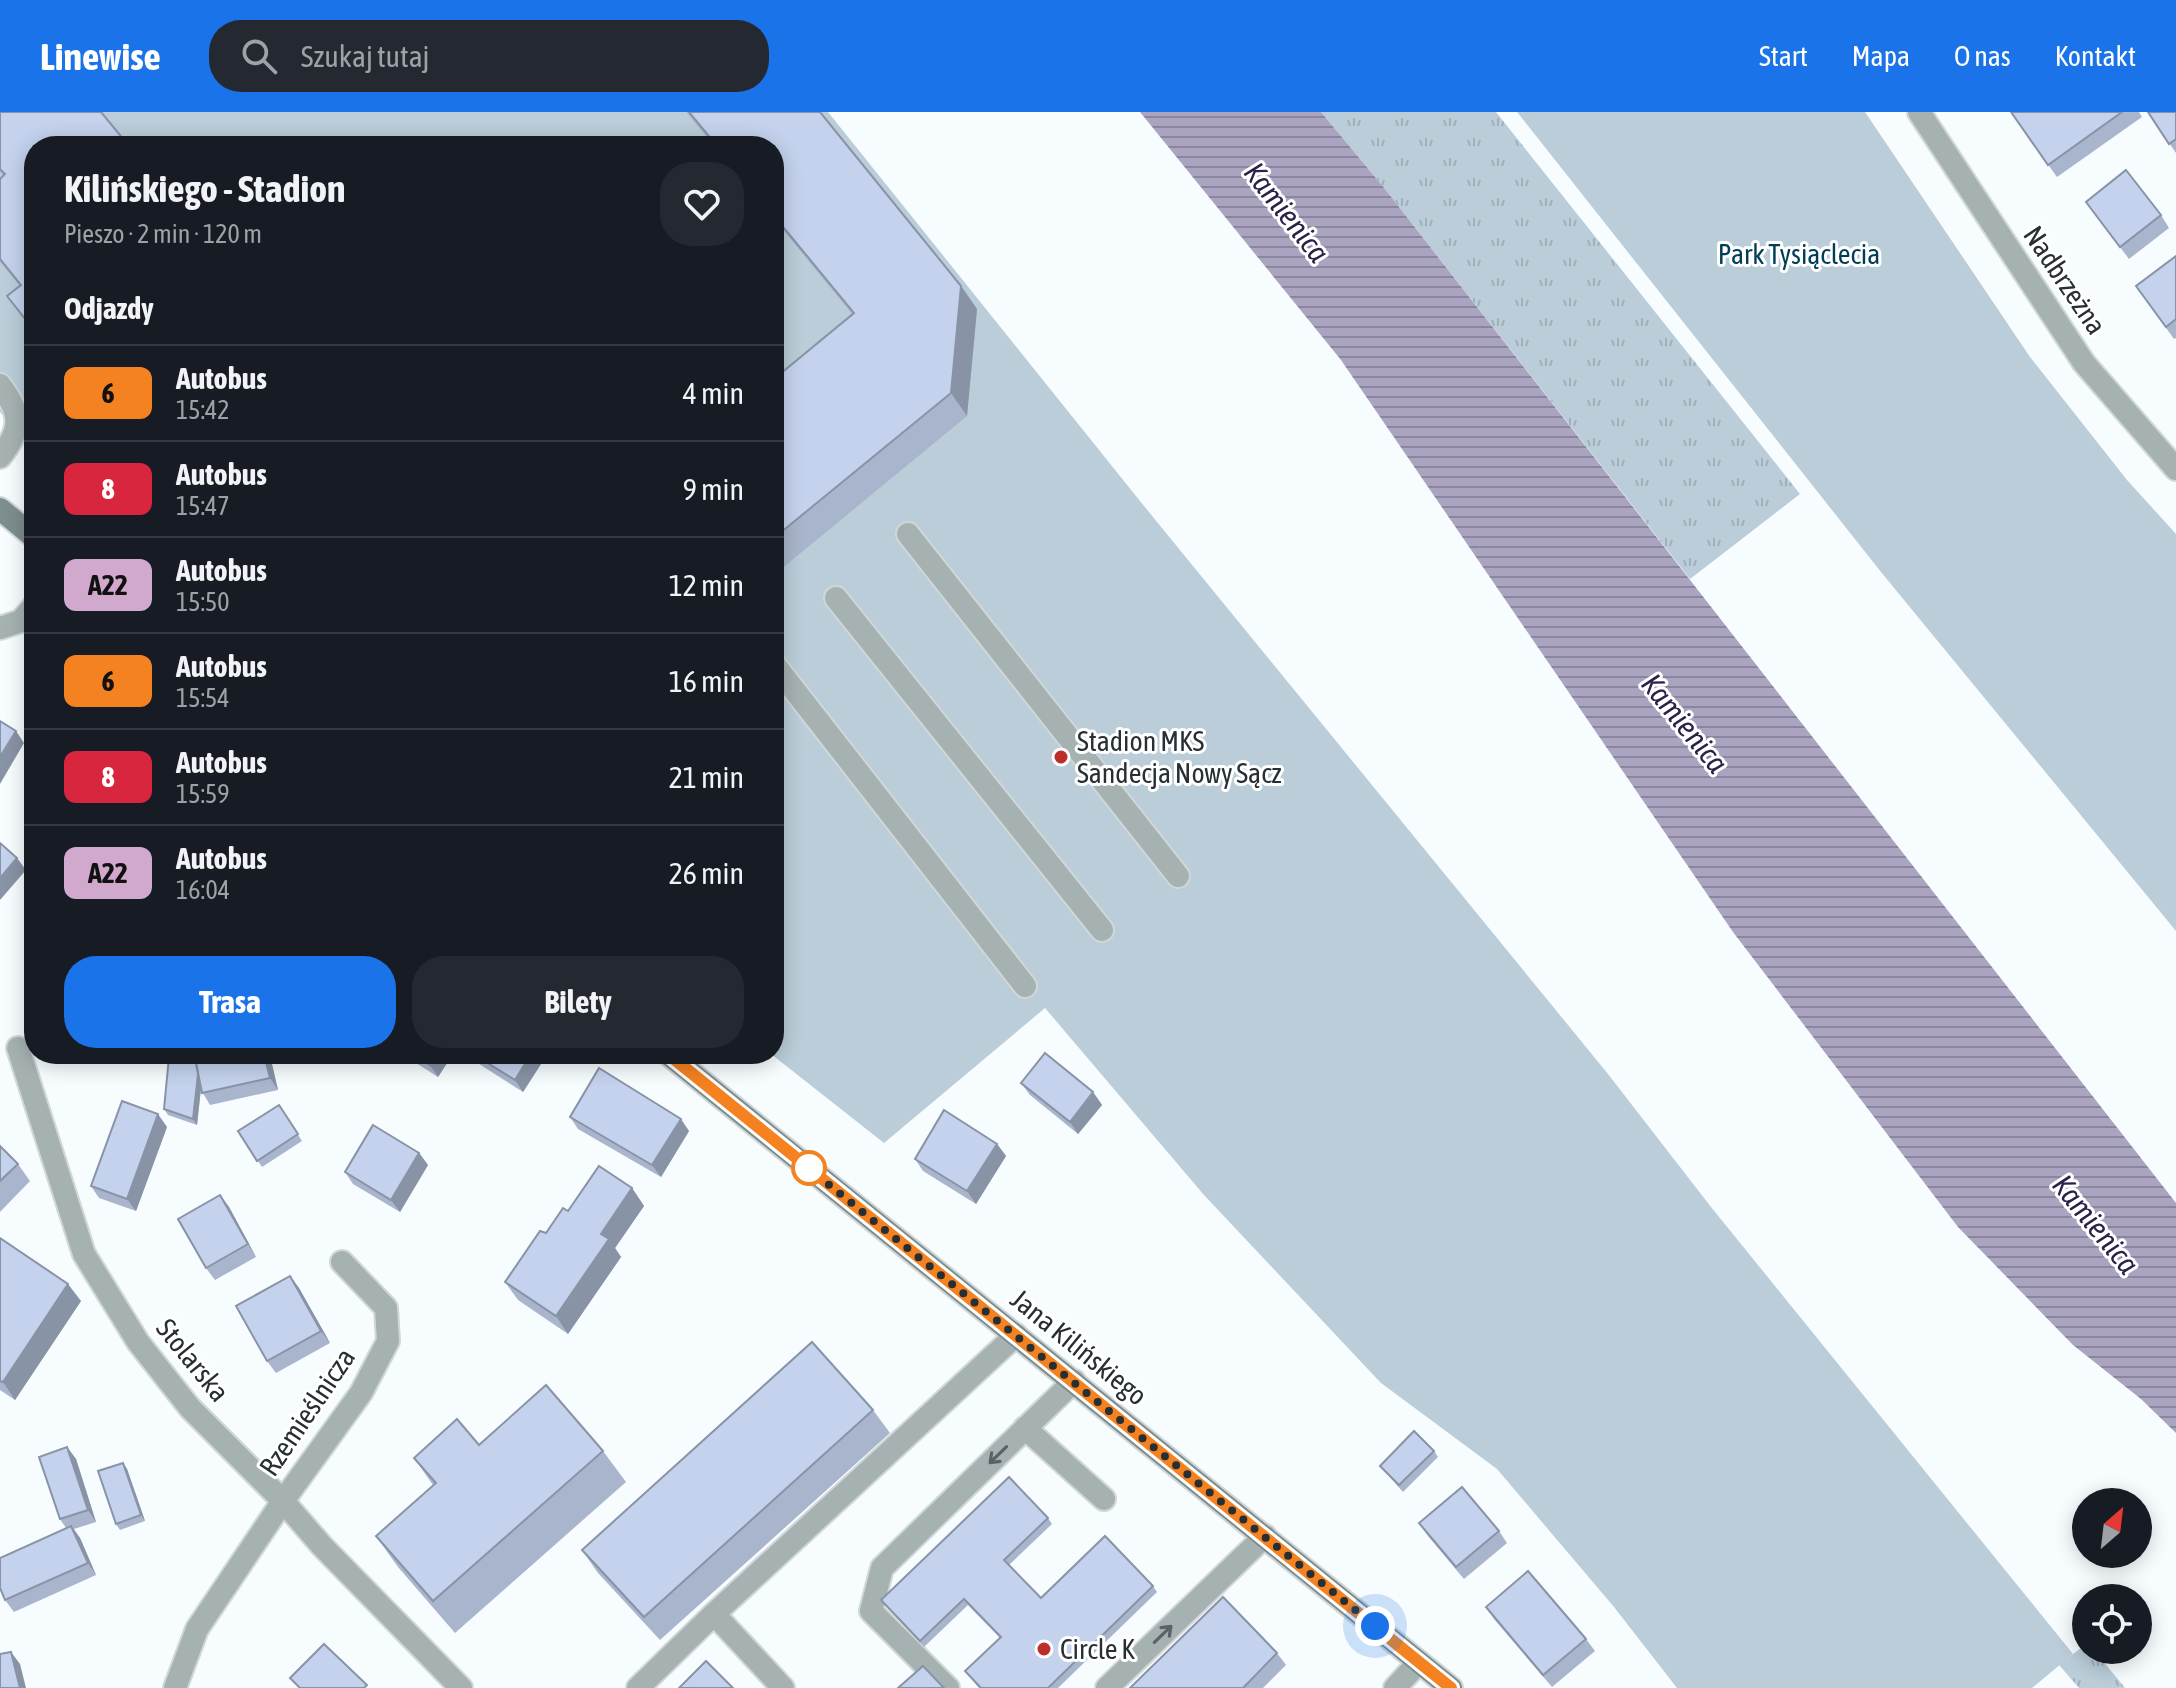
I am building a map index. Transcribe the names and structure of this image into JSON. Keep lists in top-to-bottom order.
{
  "streets": {
    "main road": ["Jana Kilińskiego"],
    "street": ["Nadbrzeżna", "Stolarska", "Rzemieślnicza"]
  },
  "crossings": [
    ["Stolarska", "Rzemieślnicza"]
  ],
  "water": ["Kamienica"],
  "parks": ["Park Tysiąclecia"],
  "places": ["Stadion MKS Sandecja Nowy Sącz", "Circle K"],
  "lines": ["bus line 6"],
  "north": "top right",
  "page": {
    "header": "Linewise",
    "search": "Szukaj tutaj",
    "nav": [
      "Start",
      "Mapa",
      "O nas",
      "Kontakt"
    ],
    "heading": [
      ["Kilińskiego - Stadion", "Pieszo · 2 min · 120 m"],
      "Odjazdy"
    ],
    "list": [
      {
        "mark": "6",
        "name": "Autobus",
        "note": "15:42",
        "value": "4 min"
      },
      {
        "mark": "8",
        "name": "Autobus",
        "note": "15:47",
        "value": "9 min"
      },
      {
        "mark": "A22",
        "name": "Autobus",
        "note": "15:50",
        "value": "12 min"
      },
      {
        "mark": "6",
        "name": "Autobus",
        "note": "15:54",
        "value": "16 min"
      },
      {
        "mark": "8",
        "name": "Autobus",
        "note": "15:59",
        "value": "21 min"
      },
      {
        "mark": "A22",
        "name": "Autobus",
        "note": "16:04",
        "value": "26 min"
      }
    ],
    "buttons": ["Trasa", "Bilety"]
  }
}
